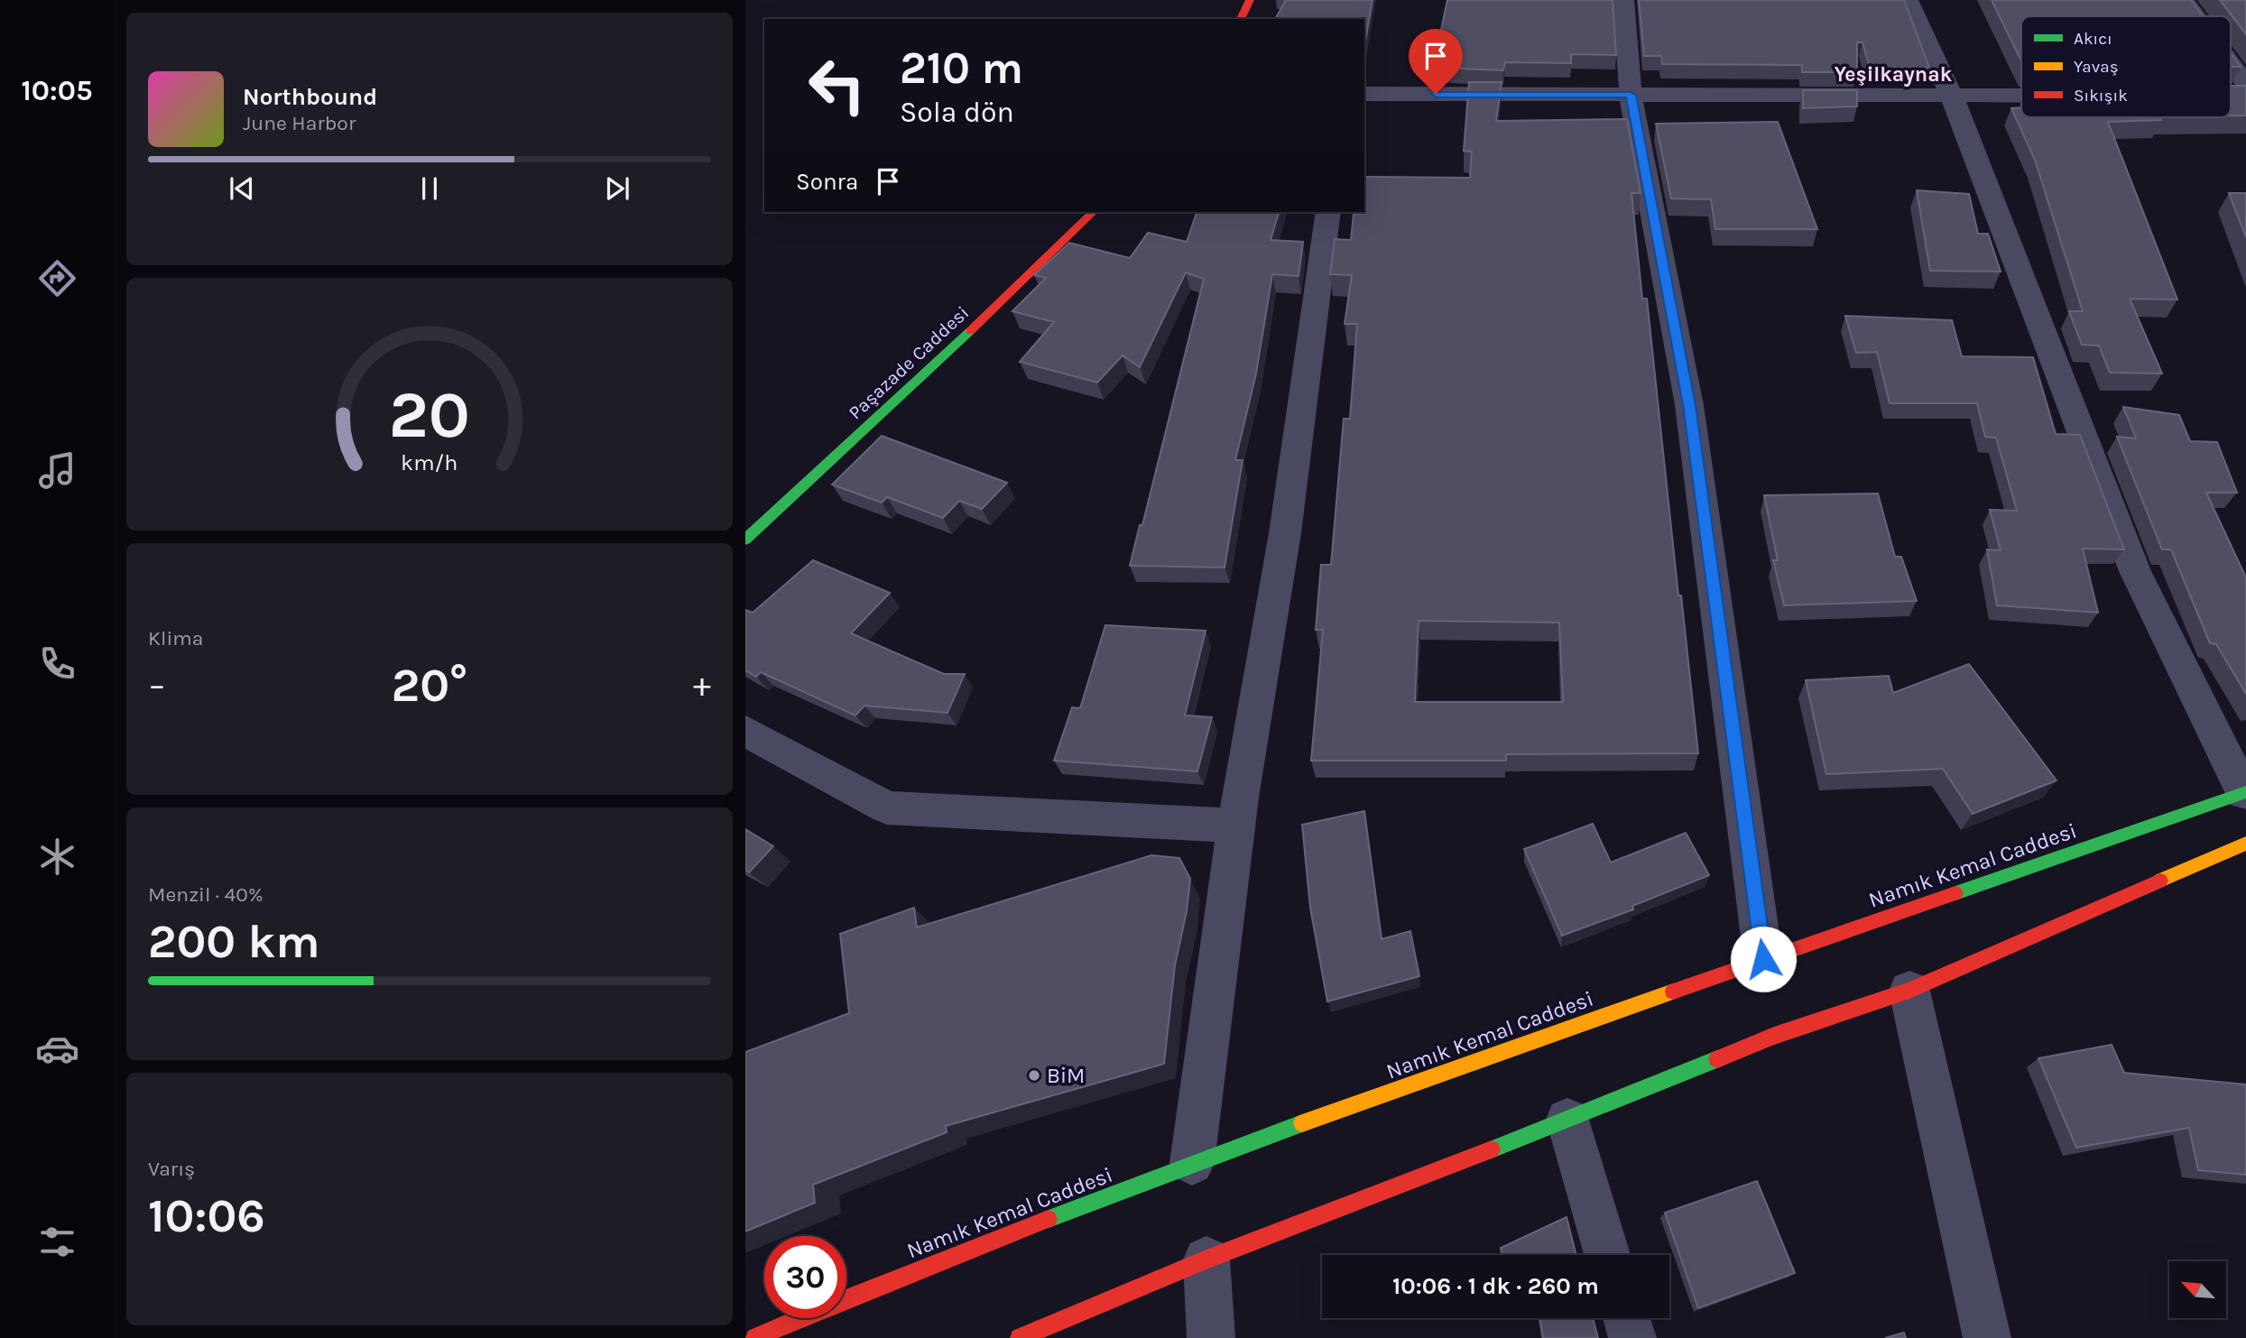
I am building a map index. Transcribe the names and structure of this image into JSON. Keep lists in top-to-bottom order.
{
  "streets": {
    "main road": ["Paşazade Caddesi", "Namık Kemal Caddesi"]
  },
  "districts": ["Yeşilkaynak"],
  "places": ["BiM"],
  "legend": ["Akıcı", "Yavaş", "Sıkışık"],
  "north": "top left",
  "page": {
    "tabs": "10:05",
    "turn": ["210 m", "Sola dön"],
    "song": ["Northbound", "June Harbor"],
    "then": "Sonra",
    "tile": [
      "Klima",
      ["Menzil · 40%", "200 km"],
      ["Varış", "10:06"]
    ],
    "heat": ["−", "20°", "+"],
    "limit": "30",
    "trip": "10:06 · 1 dk · 260 m",
    "gauge": ["20", "km/h"]
  }
}
